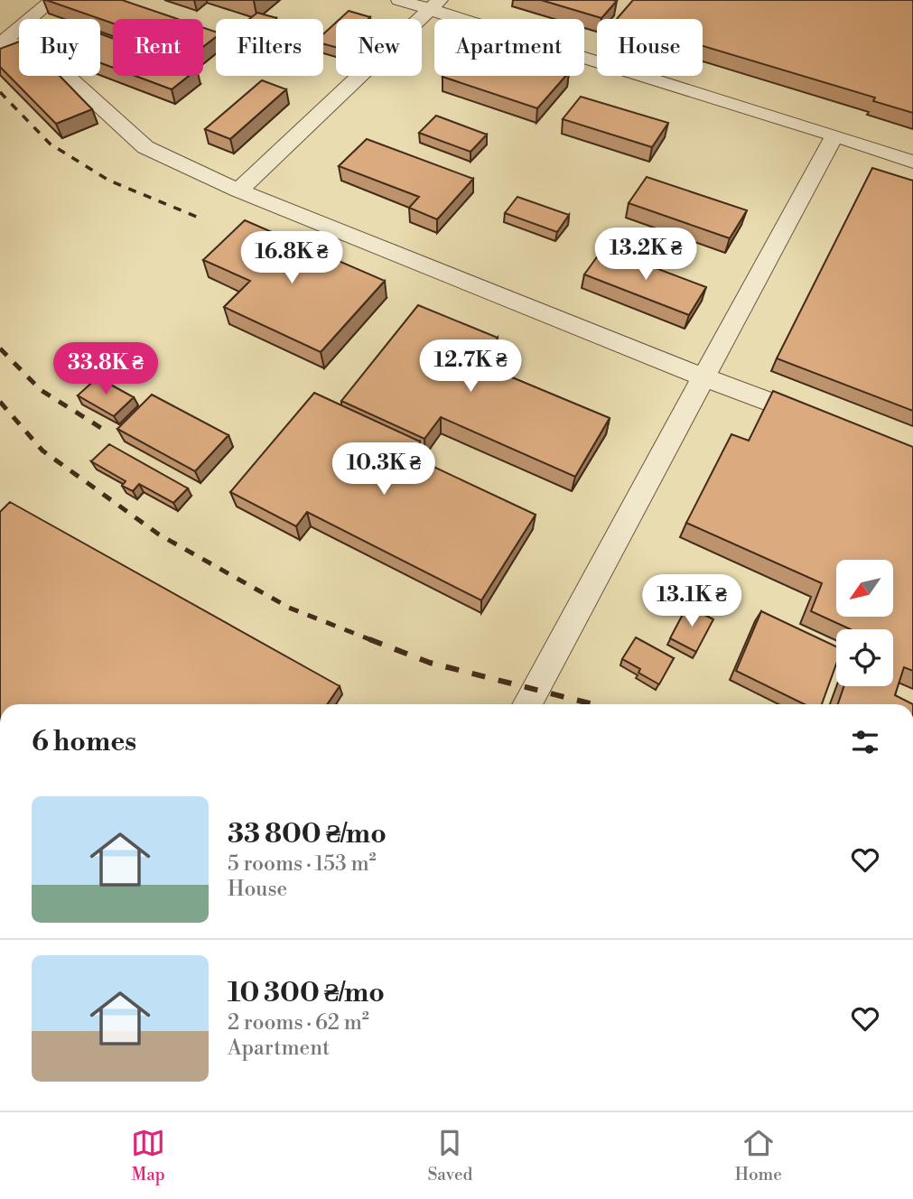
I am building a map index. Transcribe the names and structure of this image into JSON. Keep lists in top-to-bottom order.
{
  "north": "bottom left",
  "page": {
    "chip": [
      "Buy",
      "Rent",
      "Filters",
      "New",
      "Apartment",
      "House"
    ],
    "price": [
      "13.2K ₴",
      "16.8K ₴",
      "12.7K ₴",
      "33.8K ₴",
      "10.3K ₴",
      "13.1K ₴"
    ],
    "heading": "6 homes",
    "list": [
      {
        "name": "33 800 ₴/mo",
        "note": "5 rooms · 153 m² · House"
      },
      {
        "name": "10 300 ₴/mo",
        "note": "2 rooms · 62 m² · Apartment"
      }
    ],
    "tabs": ["Map", "Saved", "Home"]
  }
}
